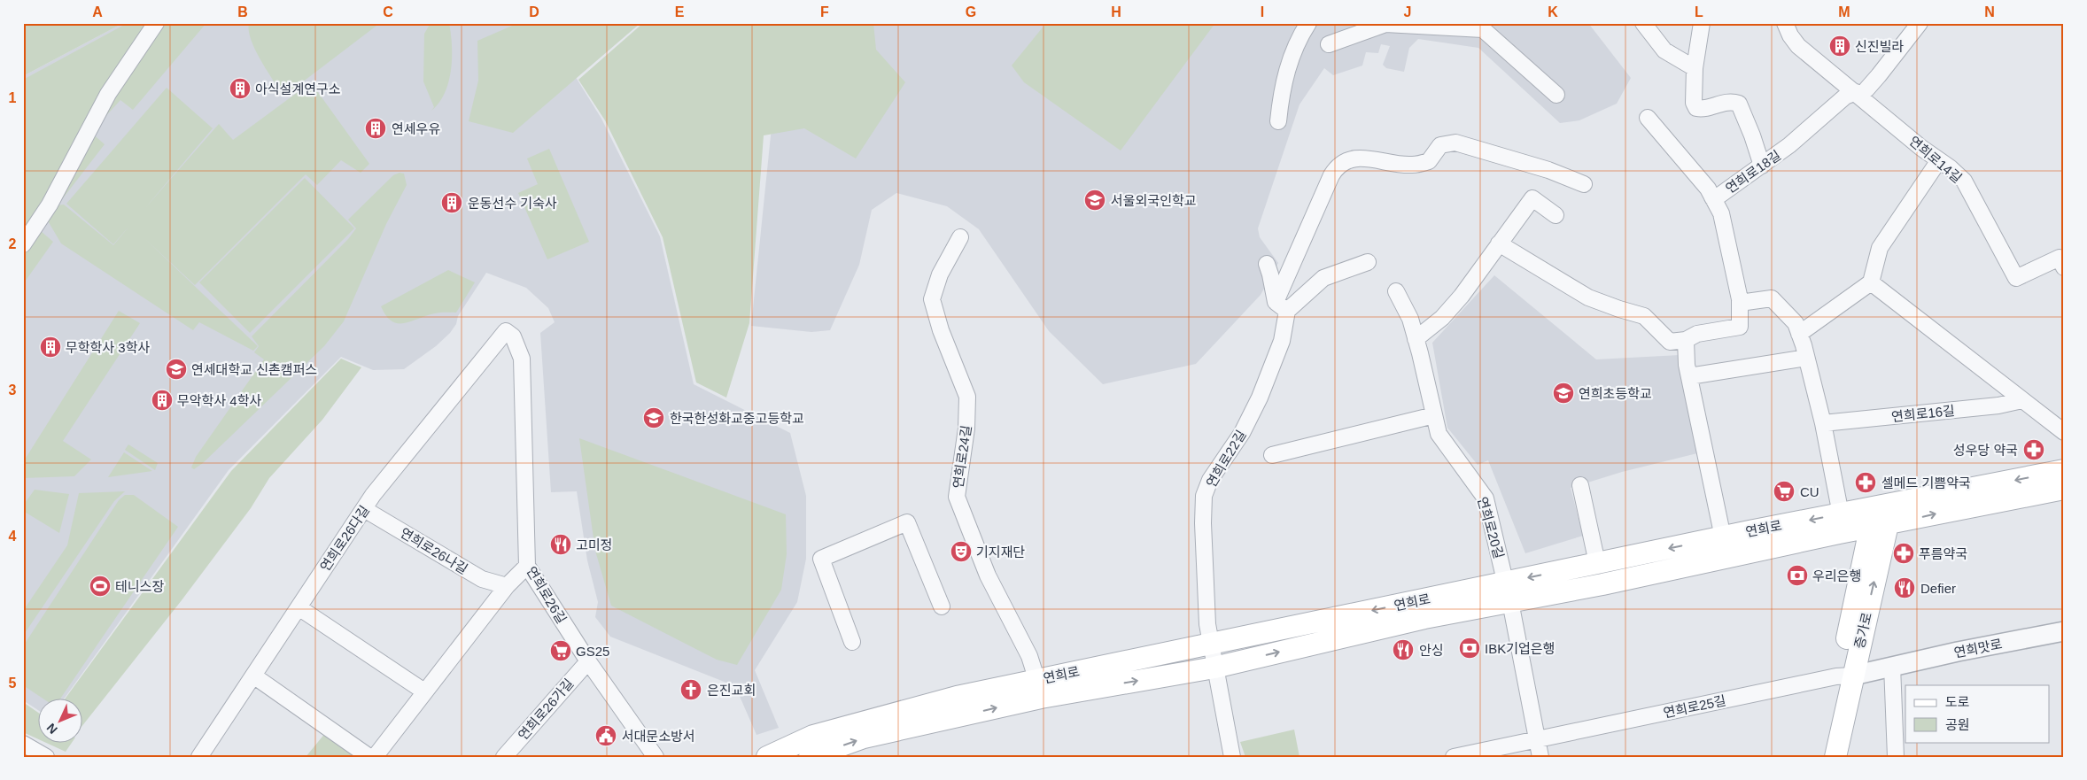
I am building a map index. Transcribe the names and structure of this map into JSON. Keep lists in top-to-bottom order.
{
  "streets": {
    "main road": ["연희로", "증가로"],
    "street": [
      "연희로14길",
      "연희로18길",
      "연희로16길",
      "연희로24길",
      "연희로22길",
      "연희로20길",
      "연희로26다길",
      "연희로26나길",
      "연희로26길",
      "연희맛로",
      "연희로25길",
      "연희로26가길"
    ]
  },
  "crossings": [
    ["연희로14길", "연희로18길"],
    ["연희로24길", "연희로"],
    ["연희로22길", "연희로"],
    ["연희로20길", "연희로"],
    ["연희로", "증가로"],
    ["연희로26다길", "연희로26나길"],
    ["연희로26다길", "연희로26길"],
    ["연희로26길", "연희로26가길"],
    ["증가로", "연희맛로"],
    ["증가로", "연희로25길"],
    ["연희맛로", "연희로25길"]
  ],
  "places": {
    "building": [
      "신진빌라",
      "아식설계연구소",
      "연세우유",
      "운동선수 기숙사",
      "무학학사 3학사",
      "무악학사 4학사"
    ],
    "school or university": [
      "서울외국인학교",
      "연세대학교 신촌캠퍼스",
      "연희초등학교",
      "한국한성화교중고등학교"
    ],
    "pharmacy": ["성우당 약국", "셀메드 기쁨약국", "푸름약국"],
    "supermarket": ["CU", "GS25"],
    "restaurant": ["고미정", "Defier", "안싱"],
    "theatre": ["기지재단"],
    "bank": ["우리은행", "IBK기업은행"],
    "sports": ["테니스장"],
    "church": ["은진교회"],
    "public building": ["서대문소방서"]
  },
  "legend": ["도로", "공원"],
  "north": "bottom left",
  "grid": {
    "columns": [
      "A",
      "B",
      "C",
      "D",
      "E",
      "F",
      "G",
      "H",
      "I",
      "J",
      "K",
      "L",
      "M",
      "N"
    ],
    "rows": [
      "1",
      "2",
      "3",
      "4",
      "5"
    ]
  }
}
